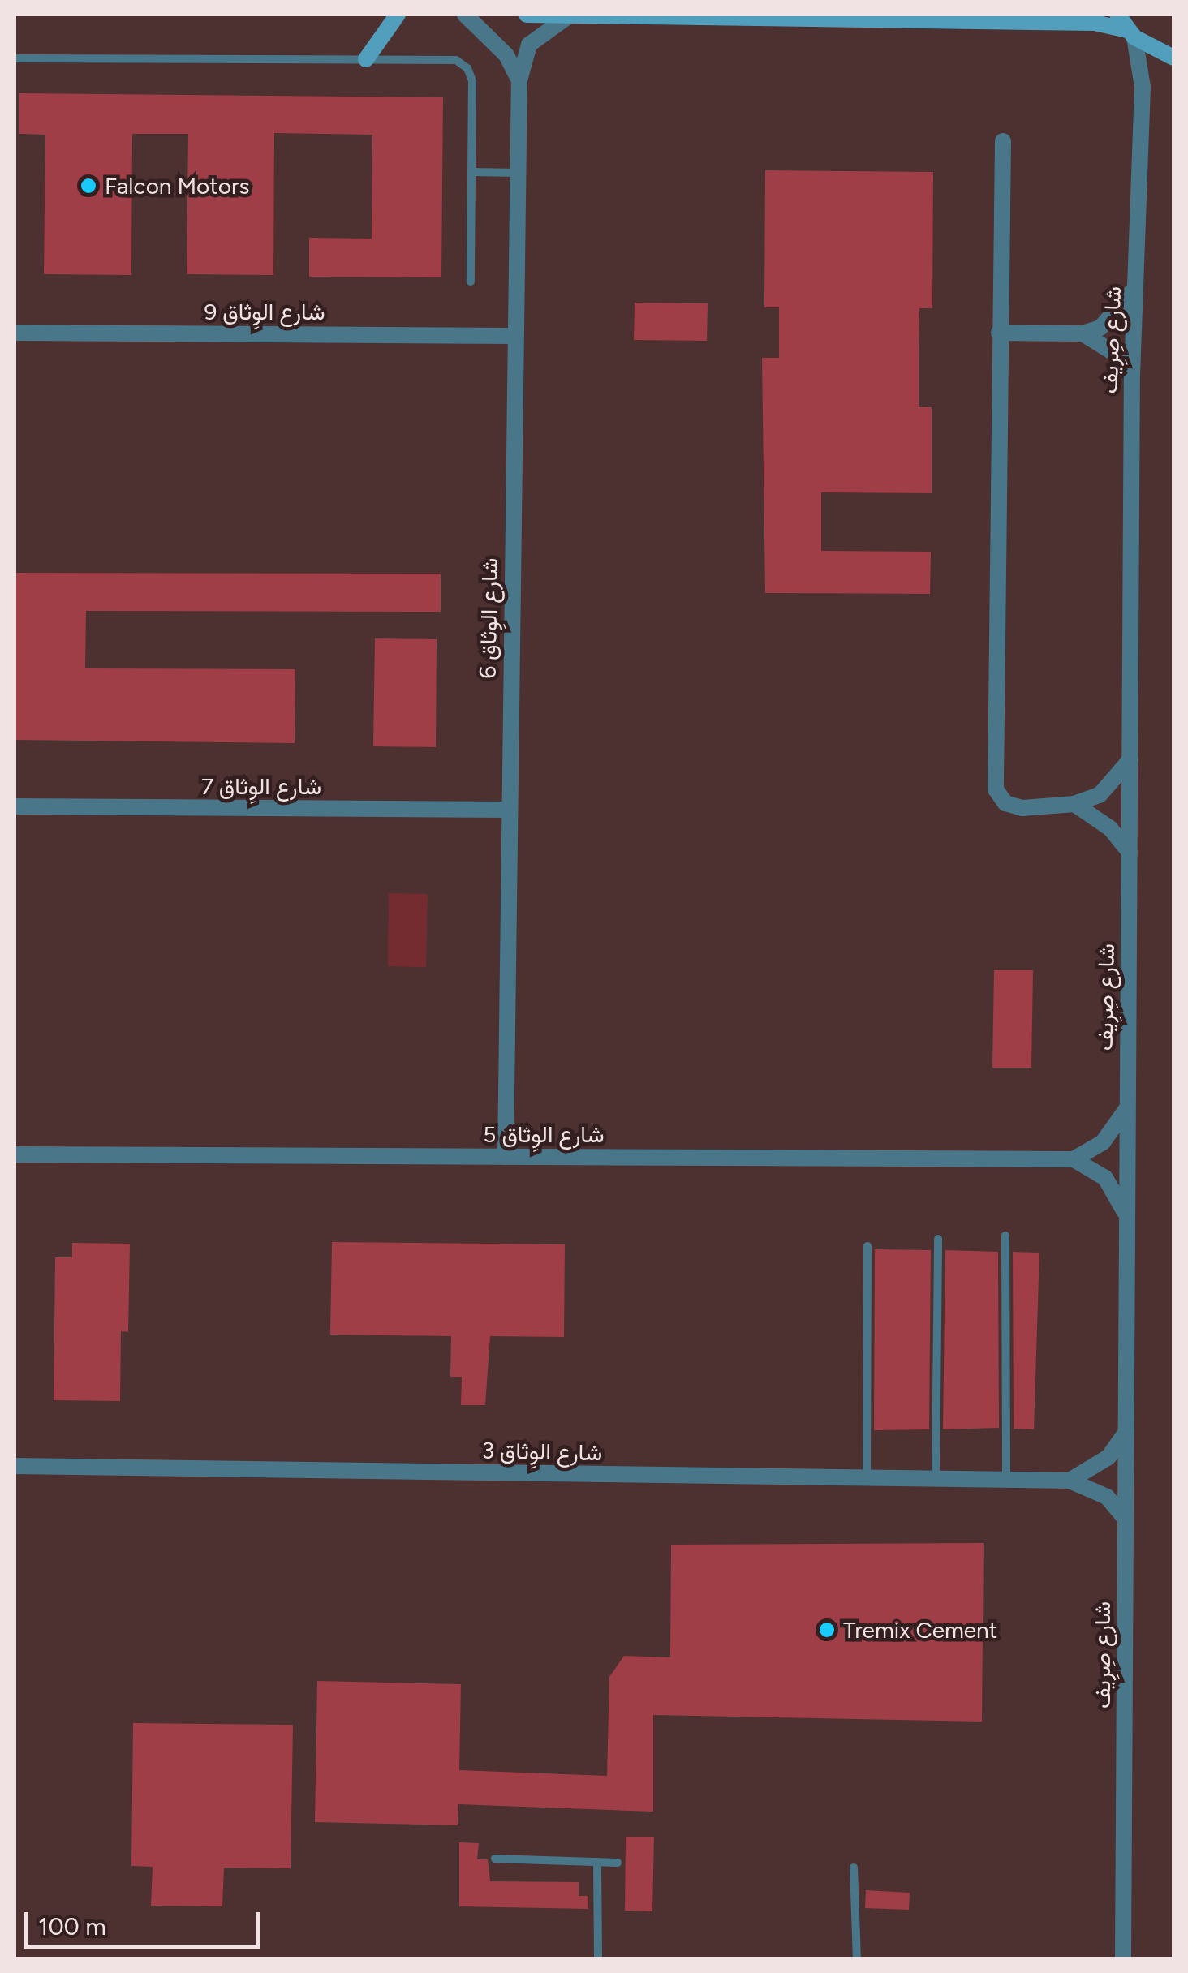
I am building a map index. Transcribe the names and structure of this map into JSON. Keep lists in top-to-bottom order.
{
  "streets": {
    "street": [
      "شارع الوِثاق 9",
      "شارع صِرِيف",
      "شارع الوِثاق 6",
      "شارع الوِثاق 7",
      "شارع الوِثاق 5",
      "شارع الوِثاق 3"
    ]
  },
  "crossings": [
    ["شارع الوِثاق 9", "شارع الوِثاق 6"],
    ["شارع صِرِيف", "شارع الوِثاق 3"],
    ["شارع الوِثاق 6", "شارع الوِثاق 7"],
    ["شارع الوِثاق 6", "شارع الوِثاق 5"]
  ],
  "places": ["Falcon Motors", "Tremix Cement"],
  "scale_bar": "100 m"
}
